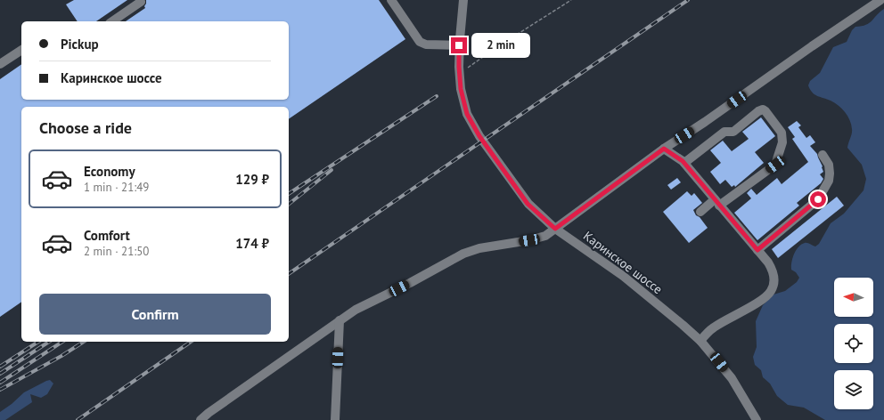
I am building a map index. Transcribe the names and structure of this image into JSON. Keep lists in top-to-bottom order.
{
  "streets": {
    "street": ["Каринское шоссе"]
  },
  "north": "left",
  "page": {
    "banner": ["Pickup", "Каринское шоссе"],
    "bubble": "2 min",
    "heading": "Choose a ride",
    "list": [
      {
        "name": "Economy",
        "note": "1 min · 21:49",
        "value": "129 ₽"
      },
      {
        "name": "Comfort",
        "note": "2 min · 21:50",
        "value": "174 ₽"
      }
    ],
    "buttons": "Confirm"
  }
}
